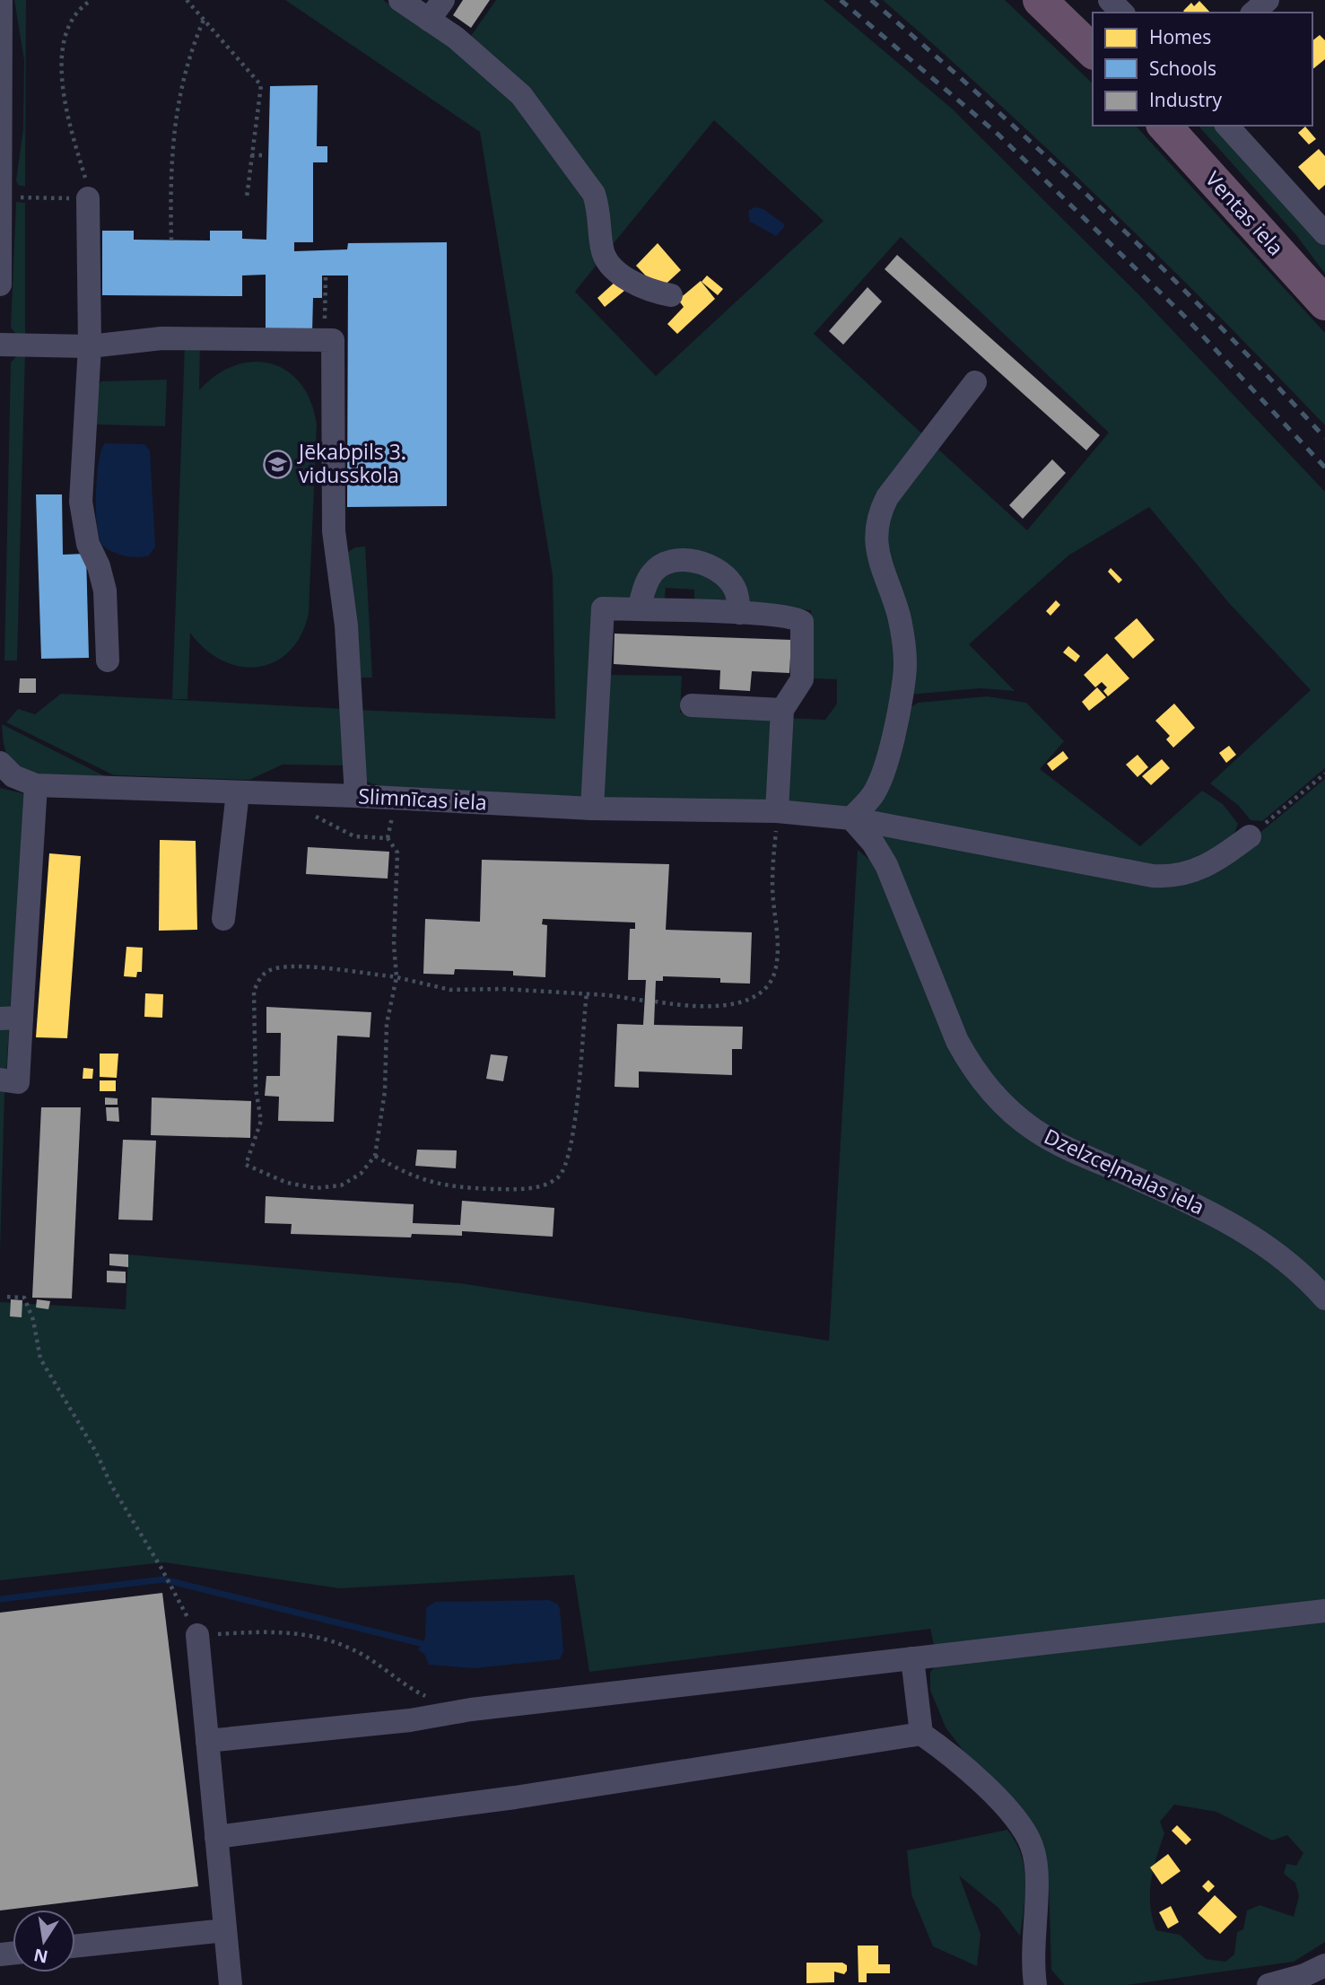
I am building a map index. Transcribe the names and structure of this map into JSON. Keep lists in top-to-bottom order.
{
  "streets": {
    "highway": ["Ventas iela"],
    "street": ["Slimnīcas iela", "Dzelzceļmalas iela"]
  },
  "crossings": [
    ["Slimnīcas iela", "Dzelzceļmalas iela"]
  ],
  "places": {
    "school or university": ["Jēkabpils 3. vidusskola"]
  },
  "legend": ["Homes", "Schools", "Industry"],
  "north": "bottom"
}
